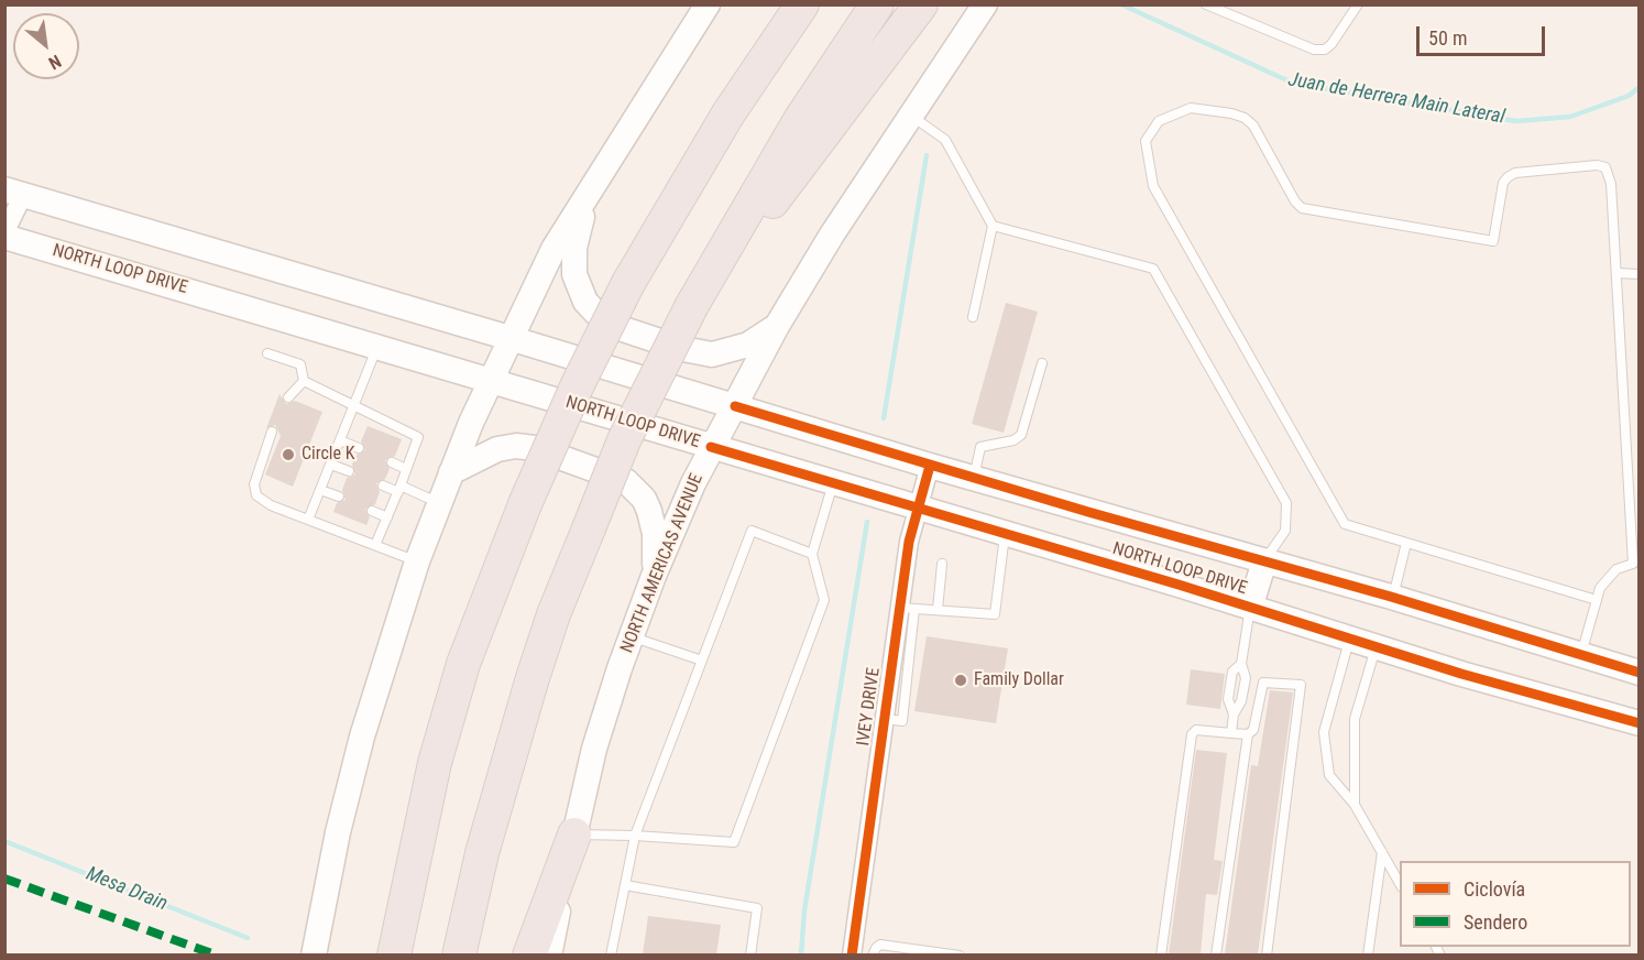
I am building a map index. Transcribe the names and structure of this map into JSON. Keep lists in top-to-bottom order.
{
  "streets": {
    "main road": ["NORTH LOOP DRIVE", "NORTH AMERICAS AVENUE"],
    "street": ["IVEY DRIVE"]
  },
  "crossings": [
    ["NORTH LOOP DRIVE", "NORTH AMERICAS AVENUE"],
    ["NORTH LOOP DRIVE", "IVEY DRIVE"]
  ],
  "water": ["Juan de Herrera Main Lateral", "Mesa Drain"],
  "places": ["Circle K", "Family Dollar"],
  "legend": ["Ciclovía", "Sendero"],
  "scale_bar": "50 m",
  "north": "bottom right"
}
